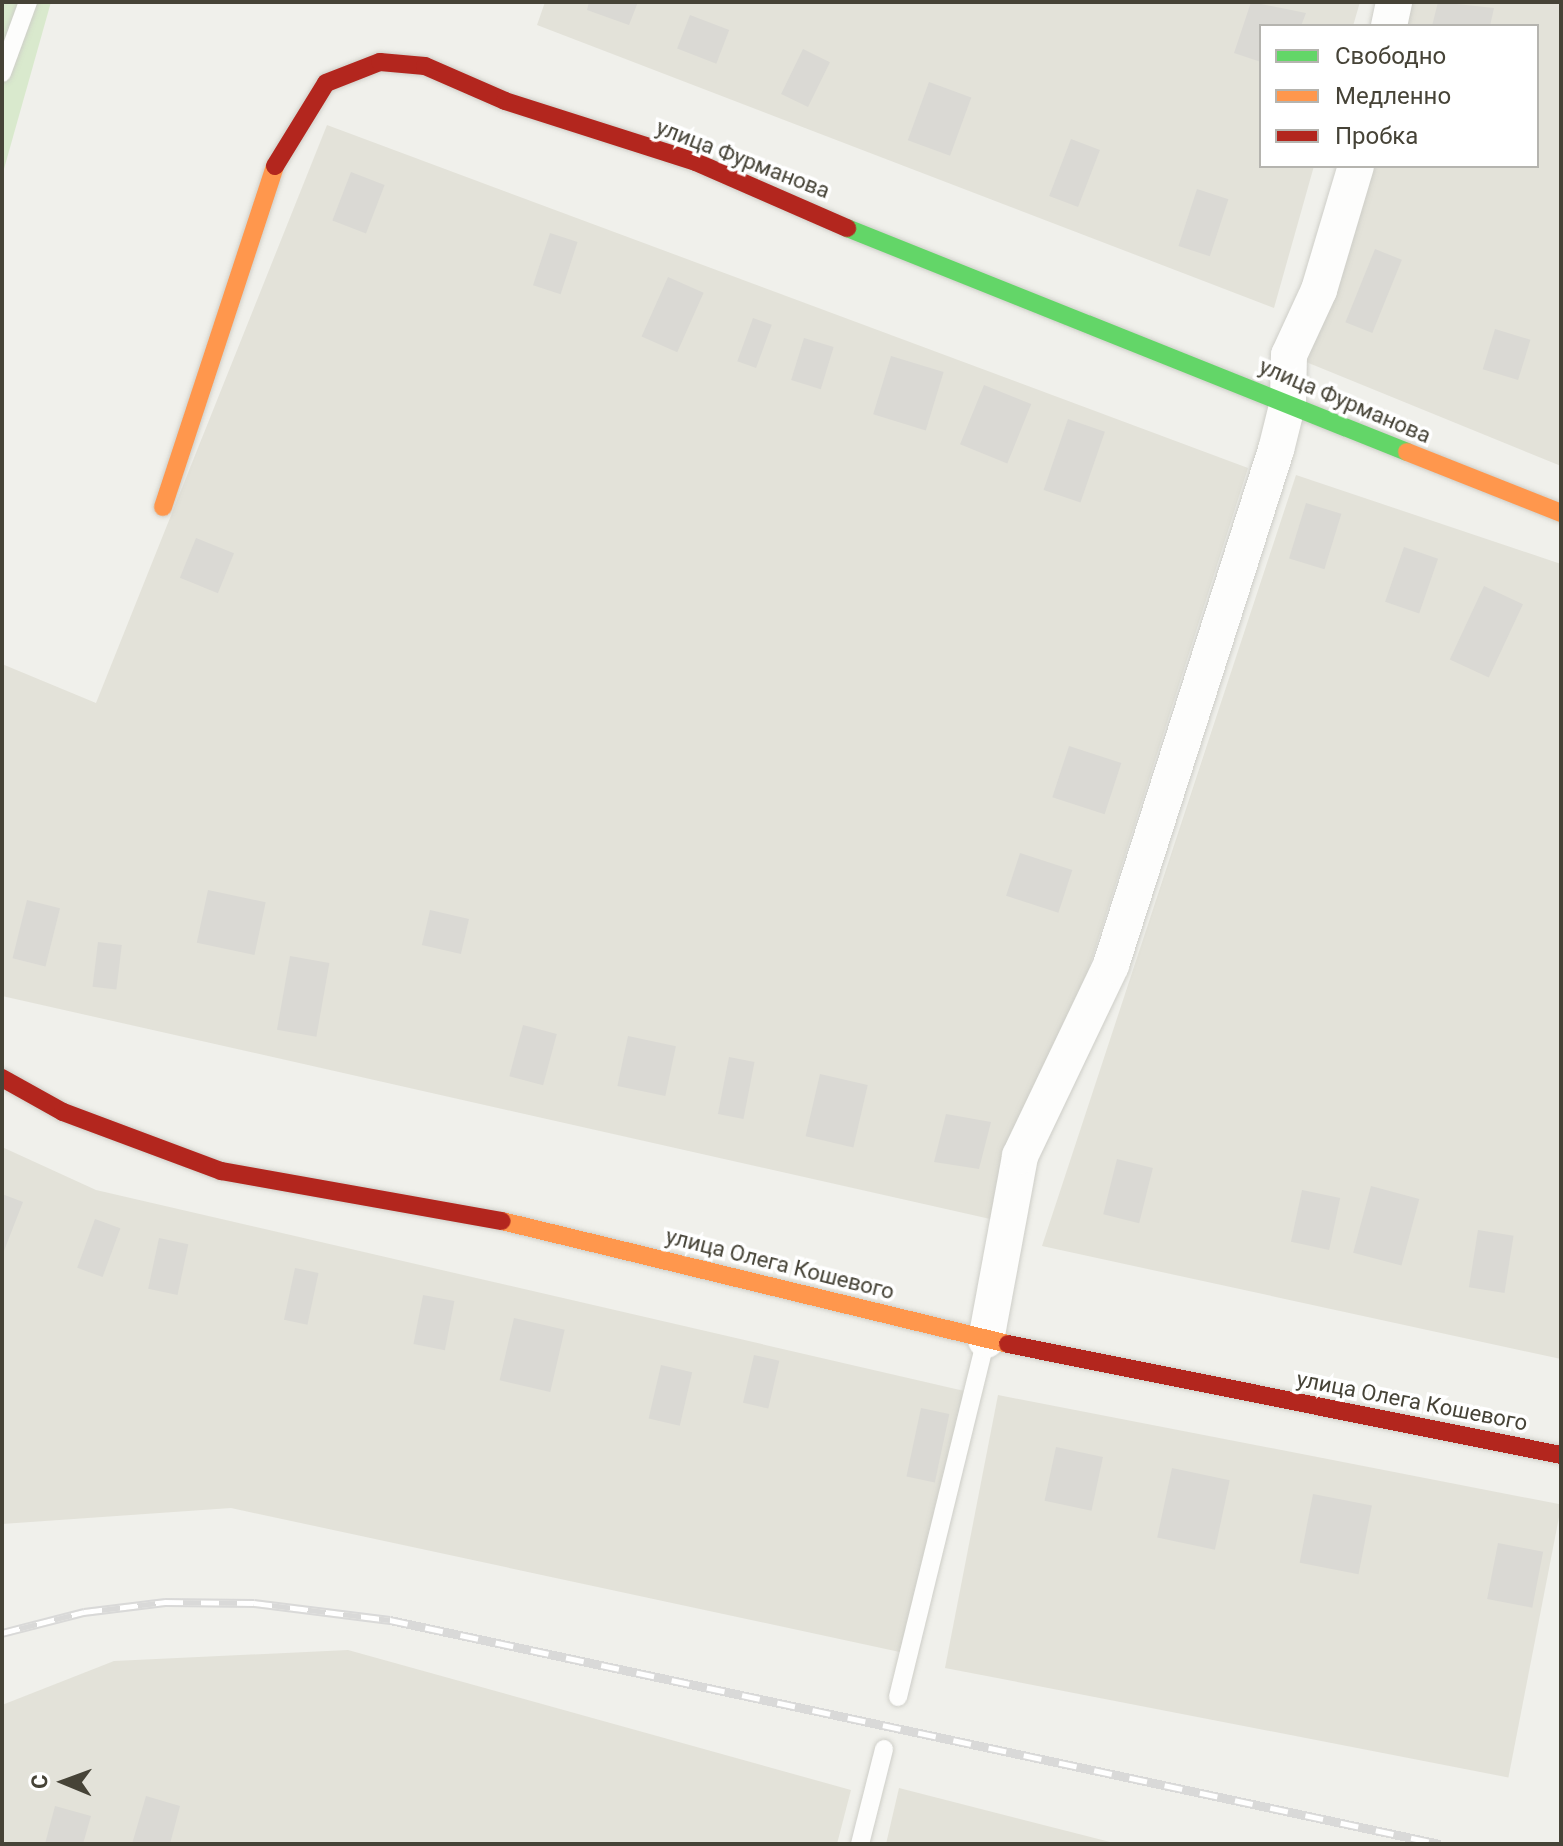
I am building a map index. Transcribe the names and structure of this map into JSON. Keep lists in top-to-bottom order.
{
  "streets": {
    "street": ["улица Фурманова", "улица Олега Кошевого"]
  },
  "legend": ["Свободно", "Медленно", "Пробка"],
  "north": "left"
}
